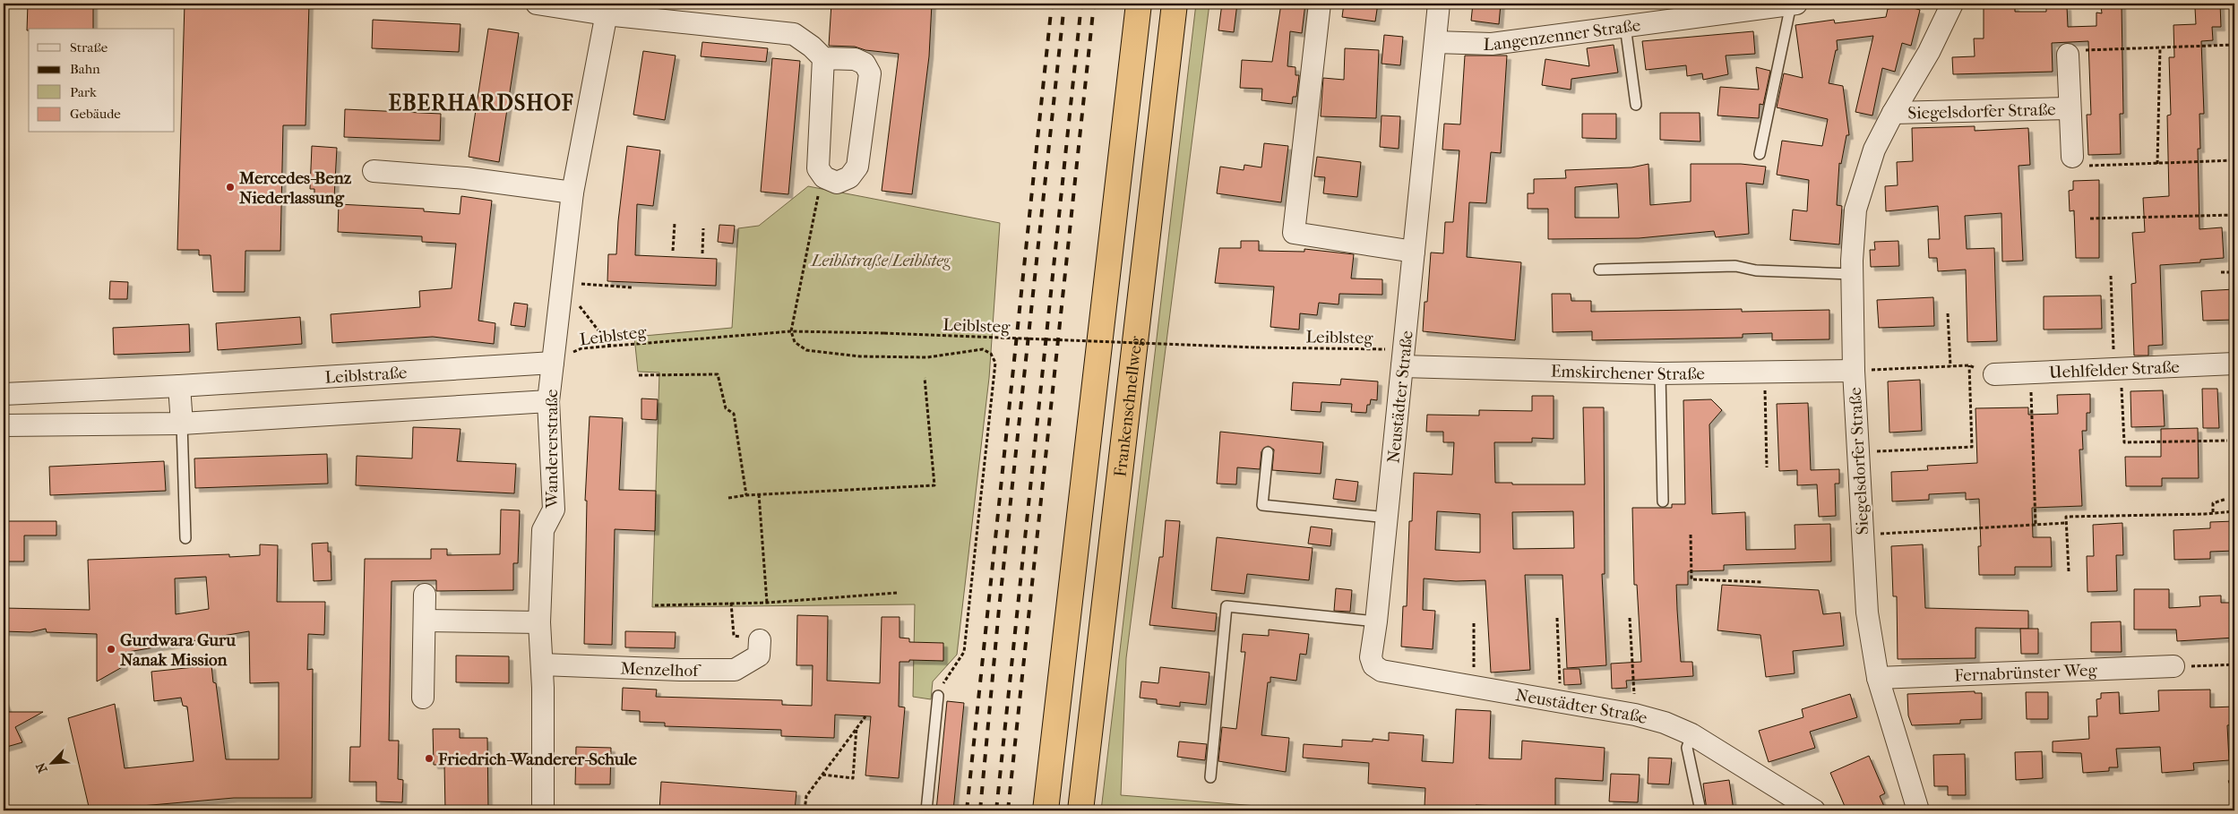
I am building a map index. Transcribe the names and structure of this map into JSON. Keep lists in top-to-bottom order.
{
  "streets": {
    "highway": ["Frankenschnellweg"],
    "street": [
      "Langenzenner Straße",
      "Siegelsdorfer Straße",
      "Uehlfelder Straße",
      "Emskirchener Straße",
      "Leiblstraße",
      "Neustädter Straße",
      "Wandererstraße",
      "Menzelhof",
      "Fernabrünster Weg"
    ],
    "path": ["Leiblsteg"]
  },
  "crossings": [
    ["Langenzenner Straße", "Neustädter Straße"],
    ["Siegelsdorfer Straße", "Emskirchener Straße"],
    ["Siegelsdorfer Straße", "Fernabrünster Weg"],
    ["Leiblsteg", "Emskirchener Straße"],
    ["Leiblsteg", "Leiblstraße"],
    ["Leiblsteg", "Neustädter Straße"],
    ["Leiblsteg", "Wandererstraße"],
    ["Emskirchener Straße", "Neustädter Straße"],
    ["Leiblstraße", "Wandererstraße"],
    ["Wandererstraße", "Menzelhof"]
  ],
  "districts": ["EBERHARDSHOF"],
  "parks": ["Leiblstraße/Leiblsteg"],
  "places": ["Mercedes-Benz Niederlassung", "Gurdwara Guru Nanak Mission", "Friedrich-Wanderer-Schule"],
  "legend": [
    "Straße",
    "Bahn",
    "Park",
    "Gebäude"
  ],
  "north": "bottom left"
}
